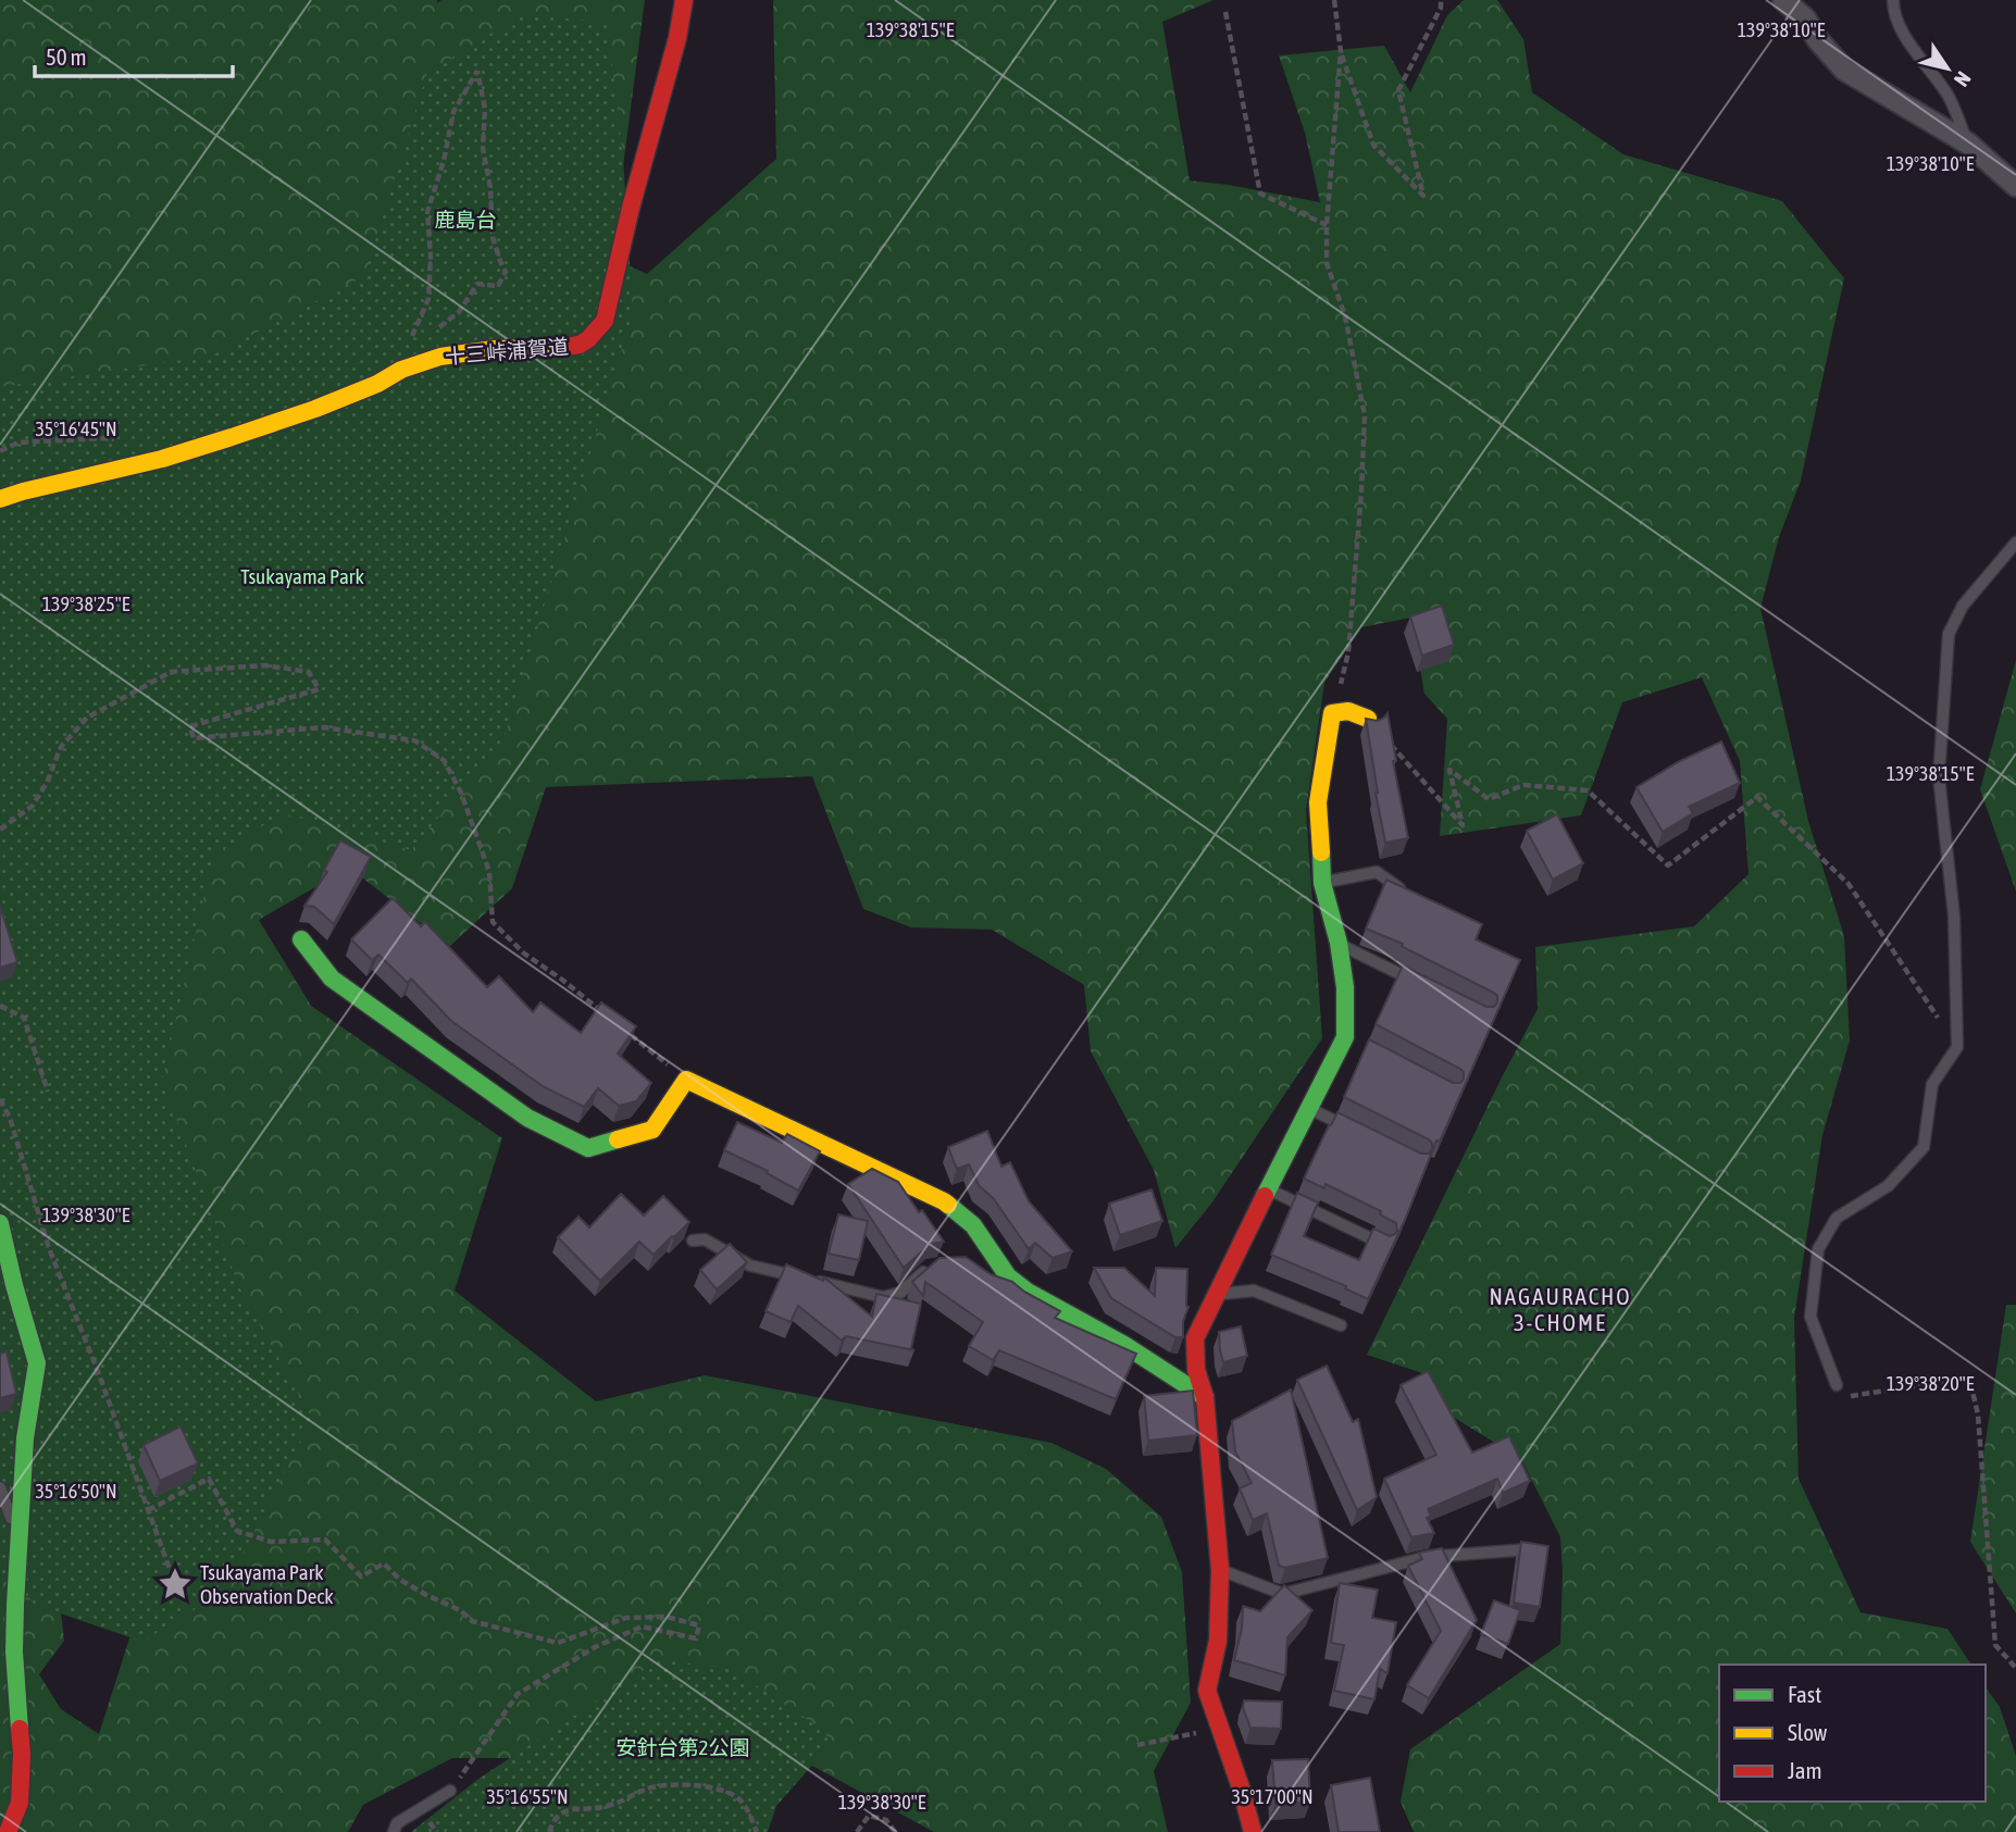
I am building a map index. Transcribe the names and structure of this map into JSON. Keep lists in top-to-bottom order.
{
  "streets": {
    "street": ["十三峠浦賀道"]
  },
  "districts": ["NAGAURACHO 3-CHOME"],
  "parks": ["鹿島台", "Tsukayama Park", "安針台第2公園"],
  "places": {
    "place": ["Tsukayama Park Observation Deck"]
  },
  "legend": ["Fast", "Slow", "Jam"],
  "scale_bar": "50 m",
  "north": "bottom right",
  "coordinates": [
    "139°38'15\"E",
    "139°38'10\"E",
    "35°16'45\"N",
    "139°38'25\"E",
    "139°38'30\"E",
    "139°38'20\"E",
    "35°16'50\"N",
    "35°16'55\"N",
    "35°17'00\"N"
  ]
}
